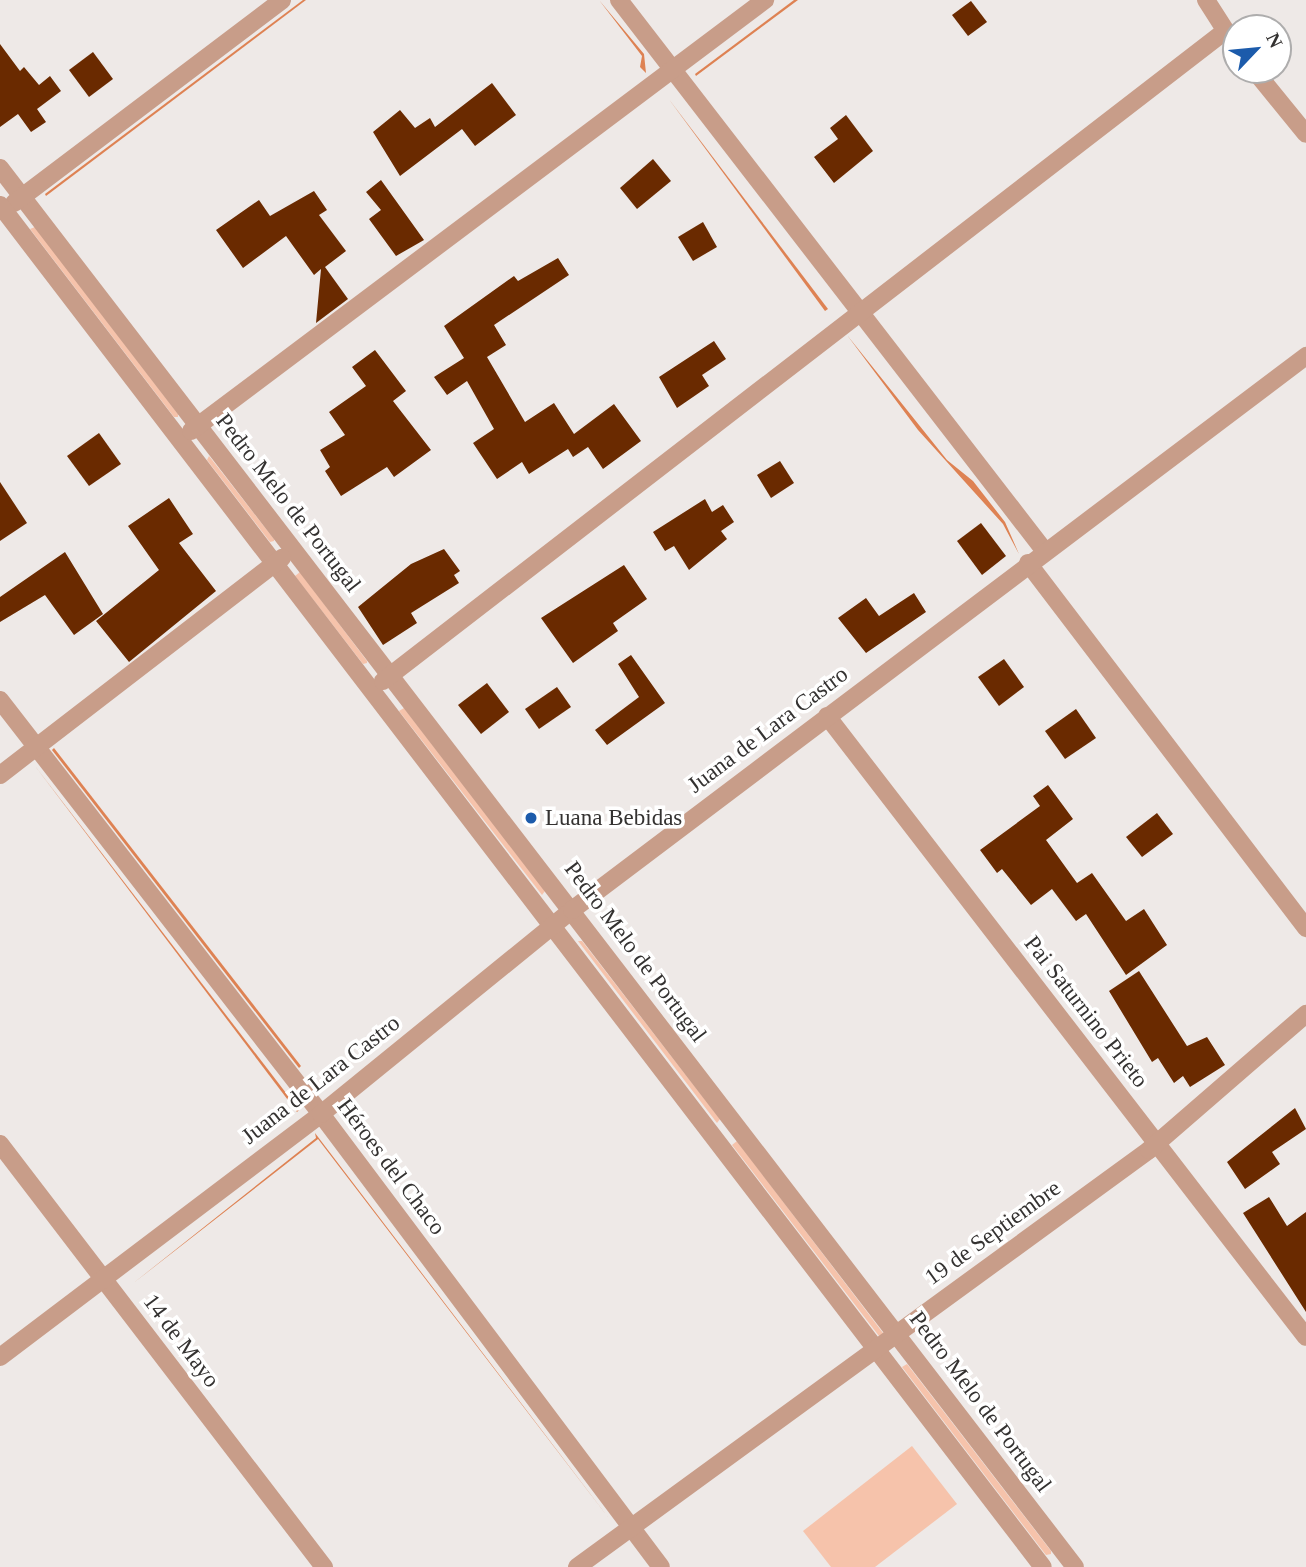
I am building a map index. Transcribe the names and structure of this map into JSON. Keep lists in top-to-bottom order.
{
  "streets": {
    "street": [
      "Pedro Melo de Portugal",
      "Juana de Lara Castro",
      "Pai Saturnino Prieto",
      "Héroes del Chaco",
      "19 de Septiembre",
      "14 de Mayo"
    ]
  },
  "crossings": [
    ["Pedro Melo de Portugal", "Juana de Lara Castro"],
    ["Pedro Melo de Portugal", "19 de Septiembre"],
    ["Juana de Lara Castro", "Pai Saturnino Prieto"],
    ["Juana de Lara Castro", "Héroes del Chaco"],
    ["Juana de Lara Castro", "14 de Mayo"],
    ["Pai Saturnino Prieto", "19 de Septiembre"],
    ["Héroes del Chaco", "19 de Septiembre"]
  ],
  "places": ["Luana Bebidas"],
  "north": "top right"
}
